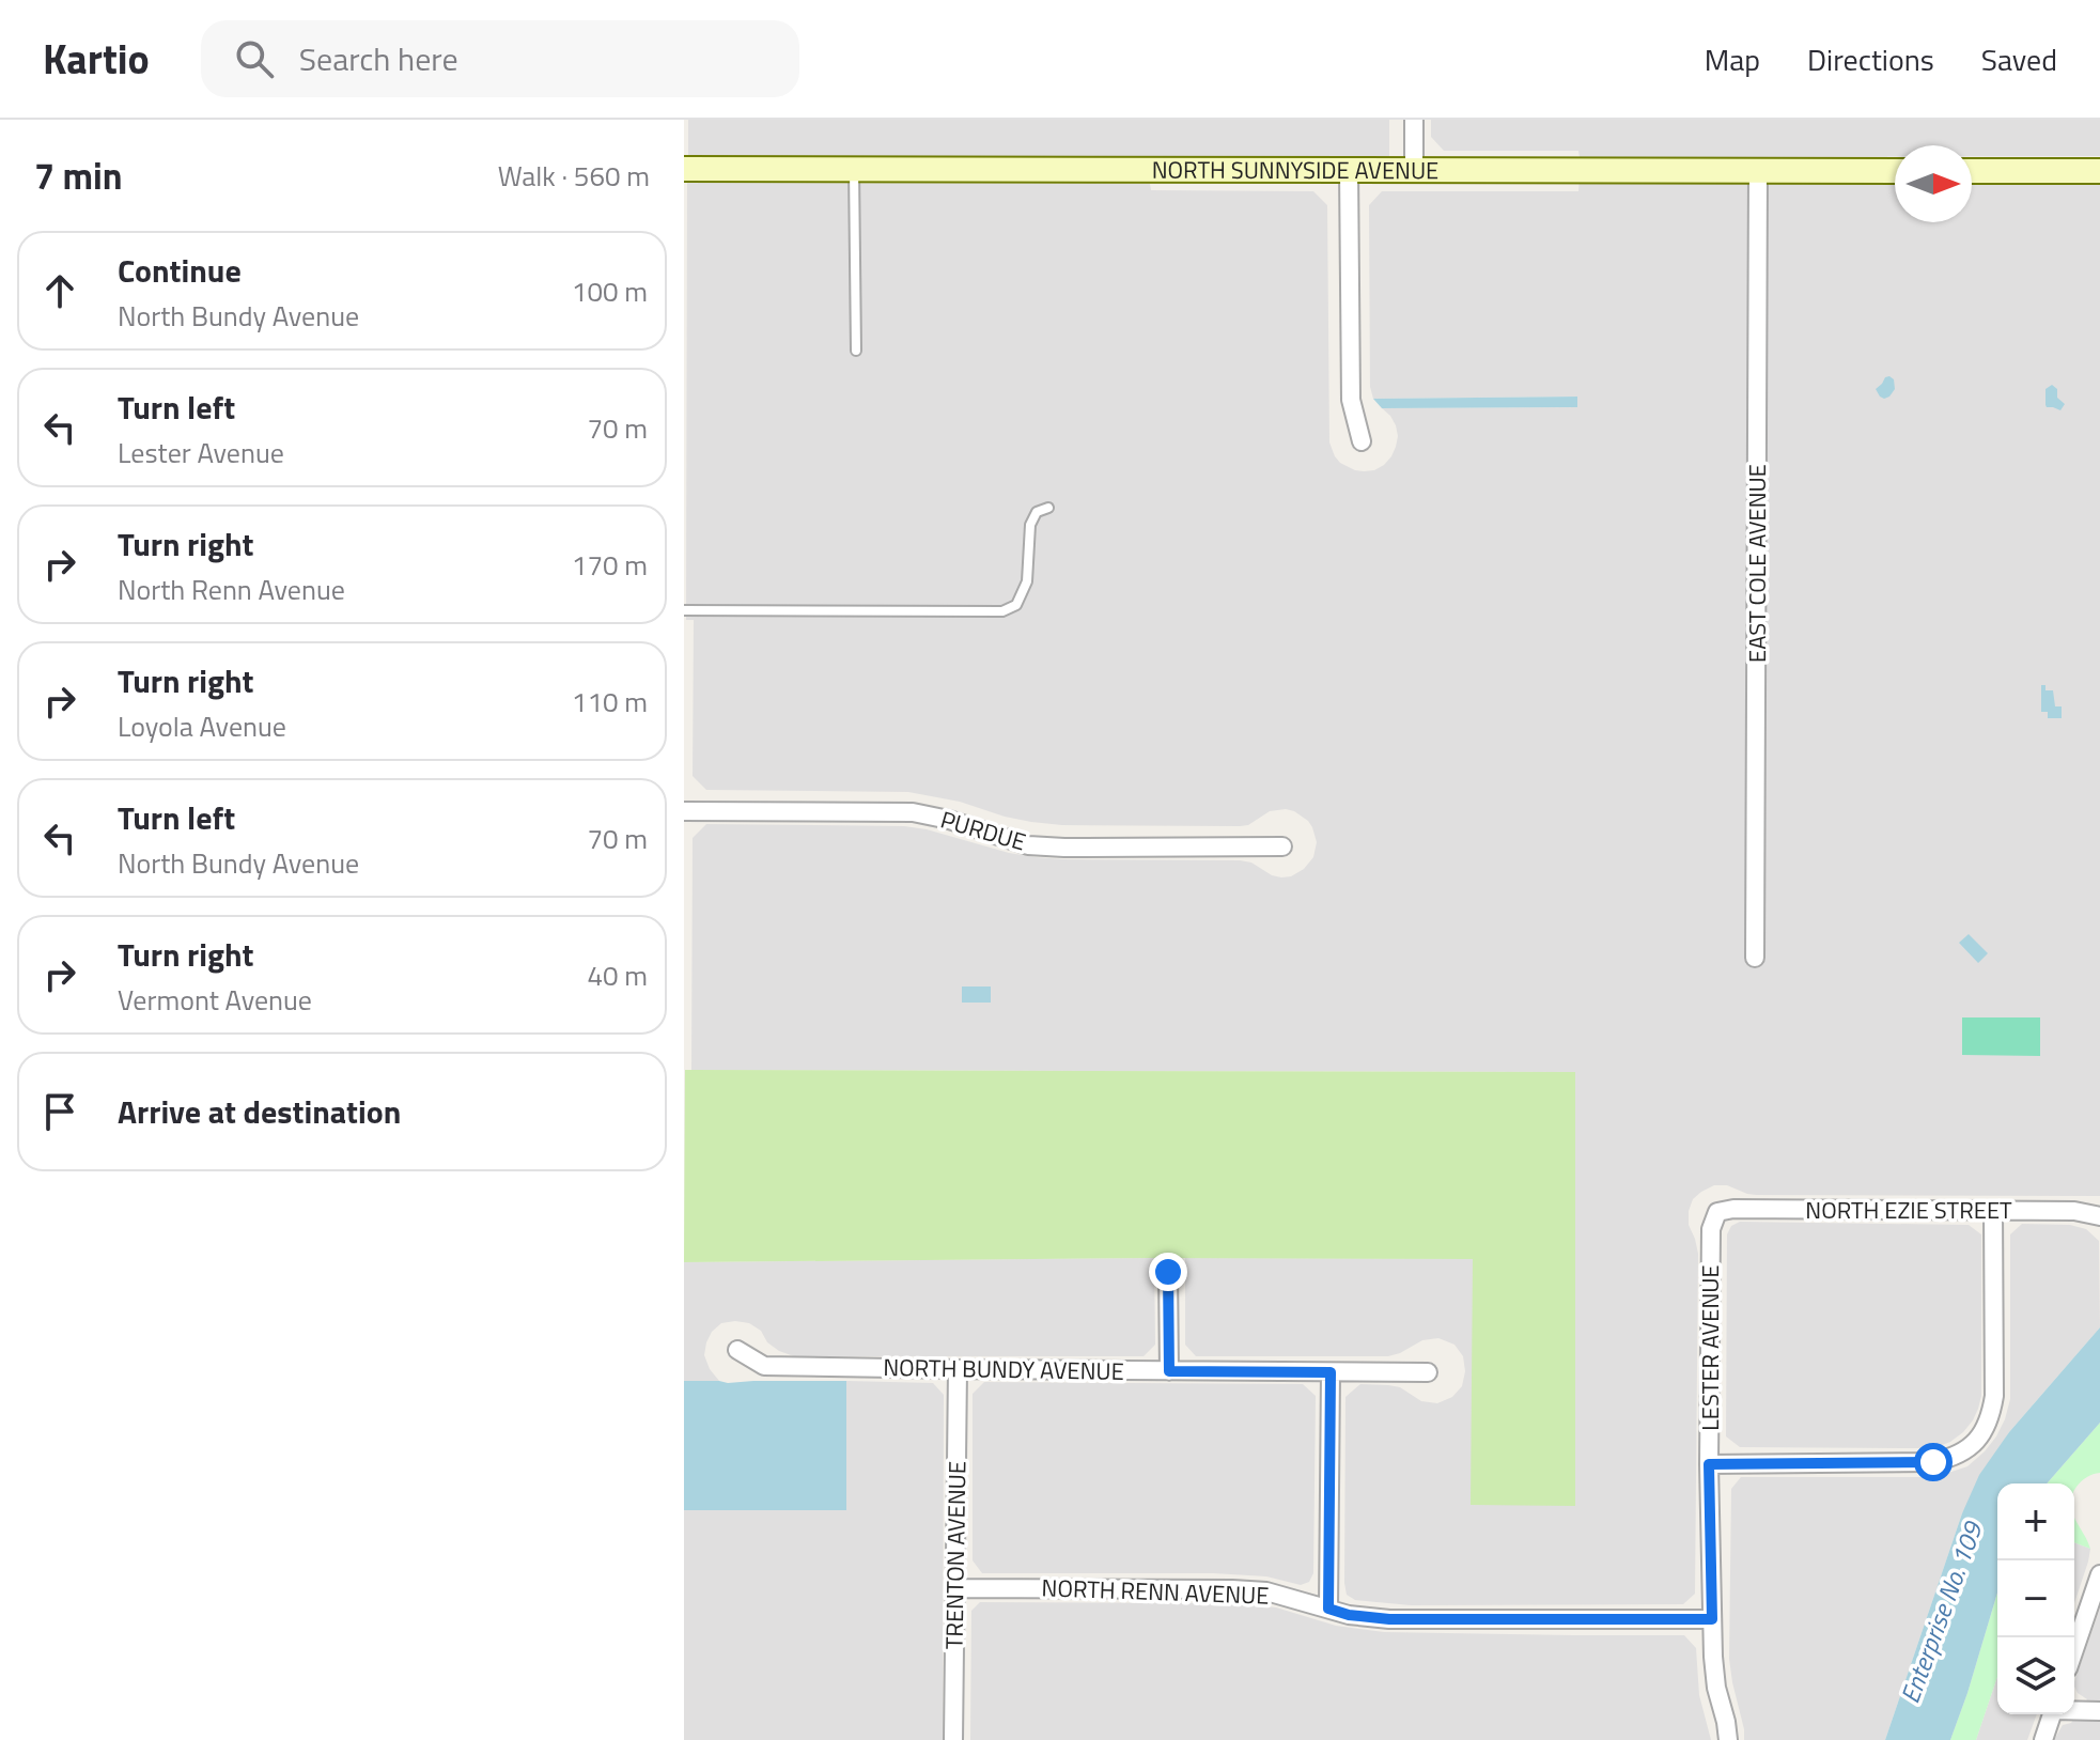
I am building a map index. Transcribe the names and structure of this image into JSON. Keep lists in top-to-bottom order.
{
  "streets": {
    "main road": ["NORTH SUNNYSIDE AVENUE"],
    "street": [
      "EAST COLE AVENUE",
      "PURDUE",
      "NORTH EZIE STREET",
      "LESTER AVENUE",
      "NORTH BUNDY AVENUE",
      "TRENTON AVENUE",
      "NORTH RENN AVENUE"
    ]
  },
  "crossings": [
    ["NORTH SUNNYSIDE AVENUE", "EAST COLE AVENUE"],
    ["NORTH EZIE STREET", "LESTER AVENUE"],
    ["LESTER AVENUE", "NORTH RENN AVENUE"],
    ["NORTH BUNDY AVENUE", "TRENTON AVENUE"],
    ["TRENTON AVENUE", "NORTH RENN AVENUE"]
  ],
  "water": ["Enterprise No. 109"],
  "north": "right",
  "page": {
    "header": "Kartio",
    "search": "Search here",
    "nav": ["Map", "Directions", "Saved"],
    "heading": ["7 min", "Walk · 560 m"],
    "list": [
      ["Continue", "North Bundy Avenue", "100 m"],
      ["Turn left", "Lester Avenue", "70 m"],
      ["Turn right", "North Renn Avenue", "170 m"],
      ["Turn right", "Loyola Avenue", "110 m"],
      ["Turn left", "North Bundy Avenue", "70 m"],
      ["Turn right", "Vermont Avenue", "40 m"],
      "Arrive at destination"
    ],
    "map_buttons": ["+", "−"]
  }
}
